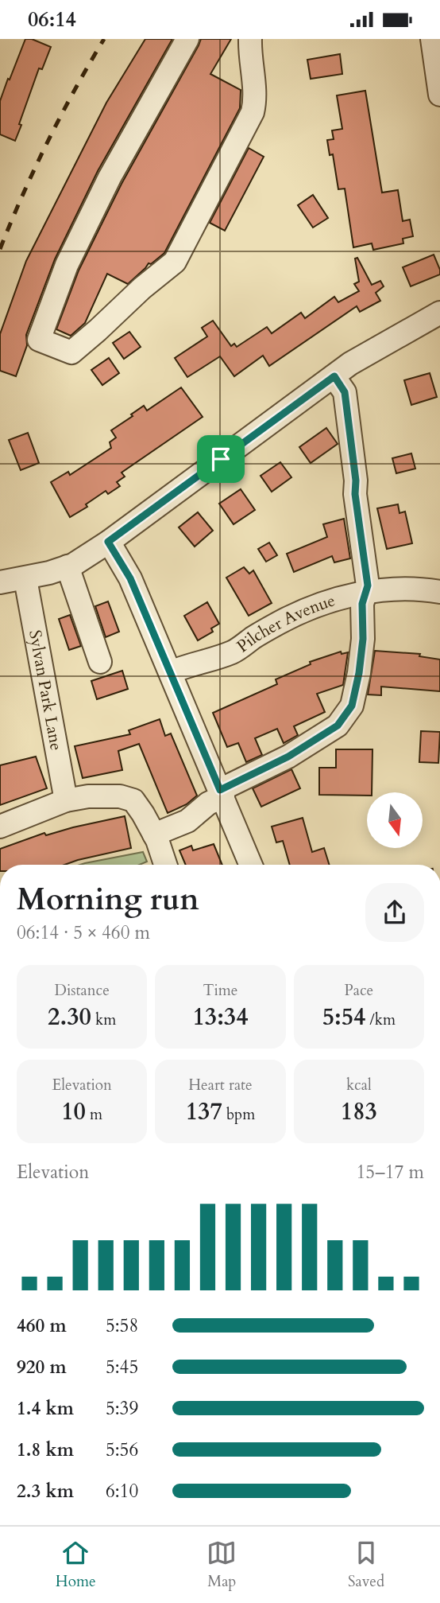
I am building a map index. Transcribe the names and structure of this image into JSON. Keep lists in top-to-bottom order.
{
  "streets": {
    "street": ["Pilcher Avenue", "Sylvan Park Lane"]
  },
  "north": "bottom",
  "page": {
    "status": "06:14",
    "heading": ["Morning run", "06:14 · 5 × 460 m"],
    "stats": [
      ["Distance", "2.30 km"],
      ["Time", "13:34"],
      ["Pace", "5:54 /km"],
      ["Elevation", "10 m"],
      ["Heart rate", "137 bpm"],
      ["kcal", "183"]
    ],
    "chart": ["Elevation", "15–17 m"],
    "list": [
      {
        "name": "460 m",
        "note": "5:58"
      },
      {
        "name": "920 m",
        "note": "5:45"
      },
      {
        "name": "1.4 km",
        "note": "5:39"
      },
      {
        "name": "1.8 km",
        "note": "5:56"
      },
      {
        "name": "2.3 km",
        "note": "6:10"
      }
    ],
    "tabs": ["Home", "Map", "Saved"]
  }
}
